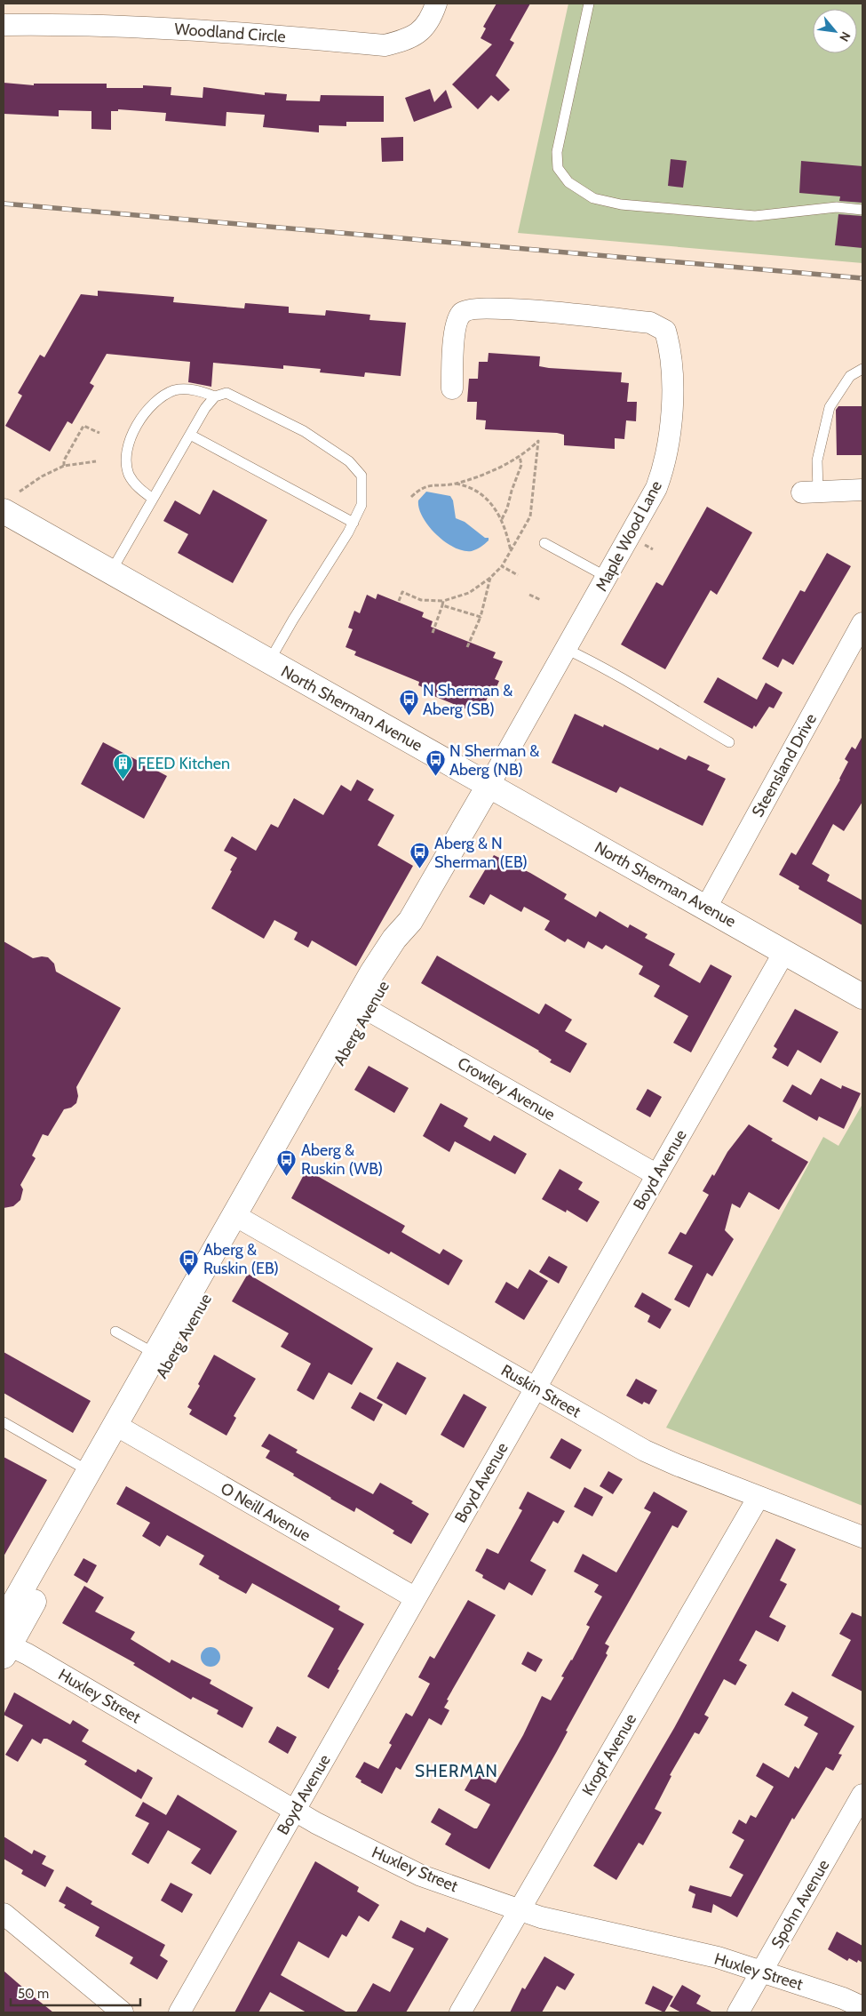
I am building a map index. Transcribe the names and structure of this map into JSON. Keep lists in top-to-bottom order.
{
  "streets": {
    "street": [
      "Woodland Circle",
      "Maple Wood Lane",
      "North Sherman Avenue",
      "Steensland Drive",
      "Aberg Avenue",
      "Crowley Avenue",
      "Boyd Avenue",
      "Ruskin Street",
      "O Neill Avenue",
      "Huxley Street",
      "Kropf Avenue",
      "Spohn Avenue"
    ]
  },
  "crossings": [
    ["Maple Wood Lane", "North Sherman Avenue"],
    ["Maple Wood Lane", "Aberg Avenue"],
    ["North Sherman Avenue", "Steensland Drive"],
    ["North Sherman Avenue", "Aberg Avenue"],
    ["North Sherman Avenue", "Boyd Avenue"],
    ["Aberg Avenue", "Crowley Avenue"],
    ["Aberg Avenue", "Ruskin Street"],
    ["Aberg Avenue", "O Neill Avenue"],
    ["Aberg Avenue", "Huxley Street"],
    ["Crowley Avenue", "Boyd Avenue"],
    ["Boyd Avenue", "Ruskin Street"],
    ["Boyd Avenue", "O Neill Avenue"],
    ["Boyd Avenue", "Huxley Street"],
    ["Ruskin Street", "Kropf Avenue"],
    ["Huxley Street", "Kropf Avenue"],
    ["Huxley Street", "Spohn Avenue"]
  ],
  "districts": ["SHERMAN"],
  "places": {
    "bus stop": [
      "N Sherman & Aberg (SB)",
      "N Sherman & Aberg (NB)",
      "Aberg & N Sherman (EB)",
      "Aberg & Ruskin (WB)",
      "Aberg & Ruskin (EB)"
    ],
    "building": ["FEED Kitchen"]
  },
  "scale_bar": "50 m",
  "north": "bottom right"
}
